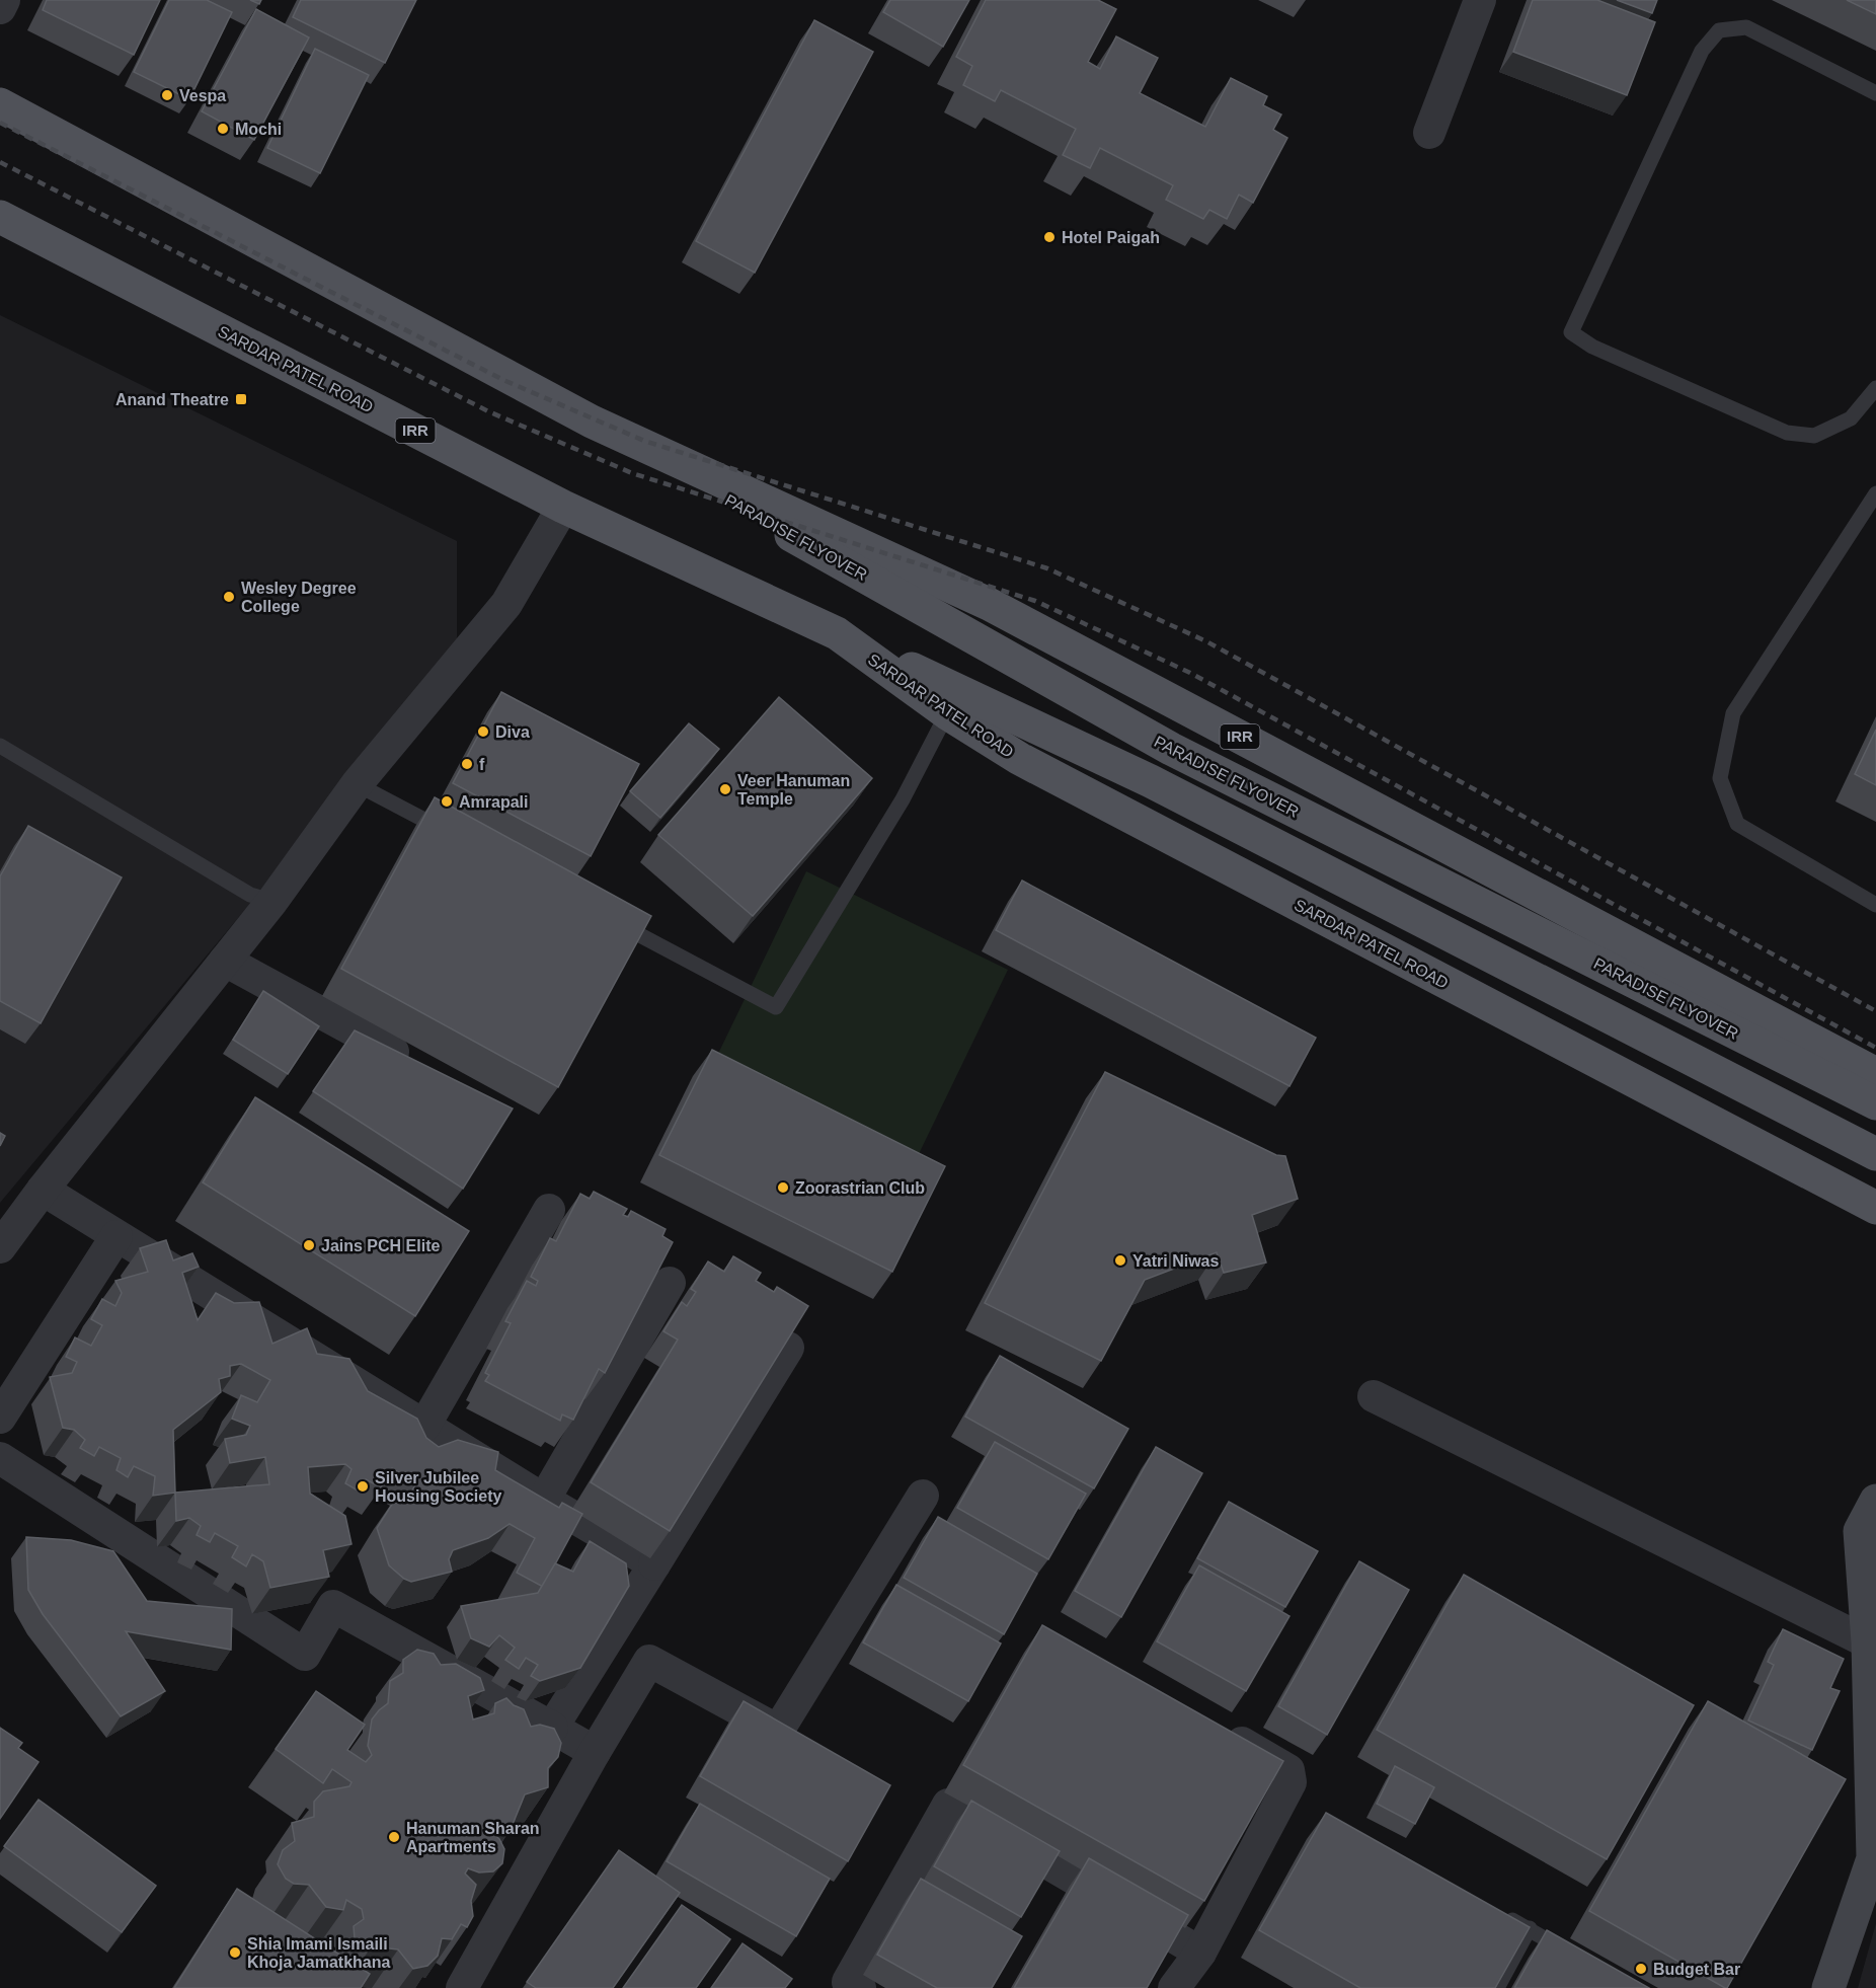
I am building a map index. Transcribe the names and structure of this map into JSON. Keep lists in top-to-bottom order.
{
  "streets": {
    "main road": ["SARDAR PATEL ROAD", "IRR", "PARADISE FLYOVER"]
  },
  "crossings": [
    ["SARDAR PATEL ROAD", "IRR"],
    ["IRR", "PARADISE FLYOVER"]
  ],
  "places": {
    "other": [
      "Vespa",
      "Mochi",
      "Hotel Paigah",
      "Wesley Degree College",
      "Diva",
      "f",
      "Veer Hanuman Temple",
      "Amrapali",
      "Zoorastrian Club",
      "Jains PCH Elite",
      "Yatri Niwas",
      "Silver Jubilee Housing Society",
      "Hanuman Sharan Apartments",
      "Shia Imami Ismaili Khoja Jamatkhana",
      "Budget Bar"
    ],
    "transit": ["Anand Theatre"]
  }
}
